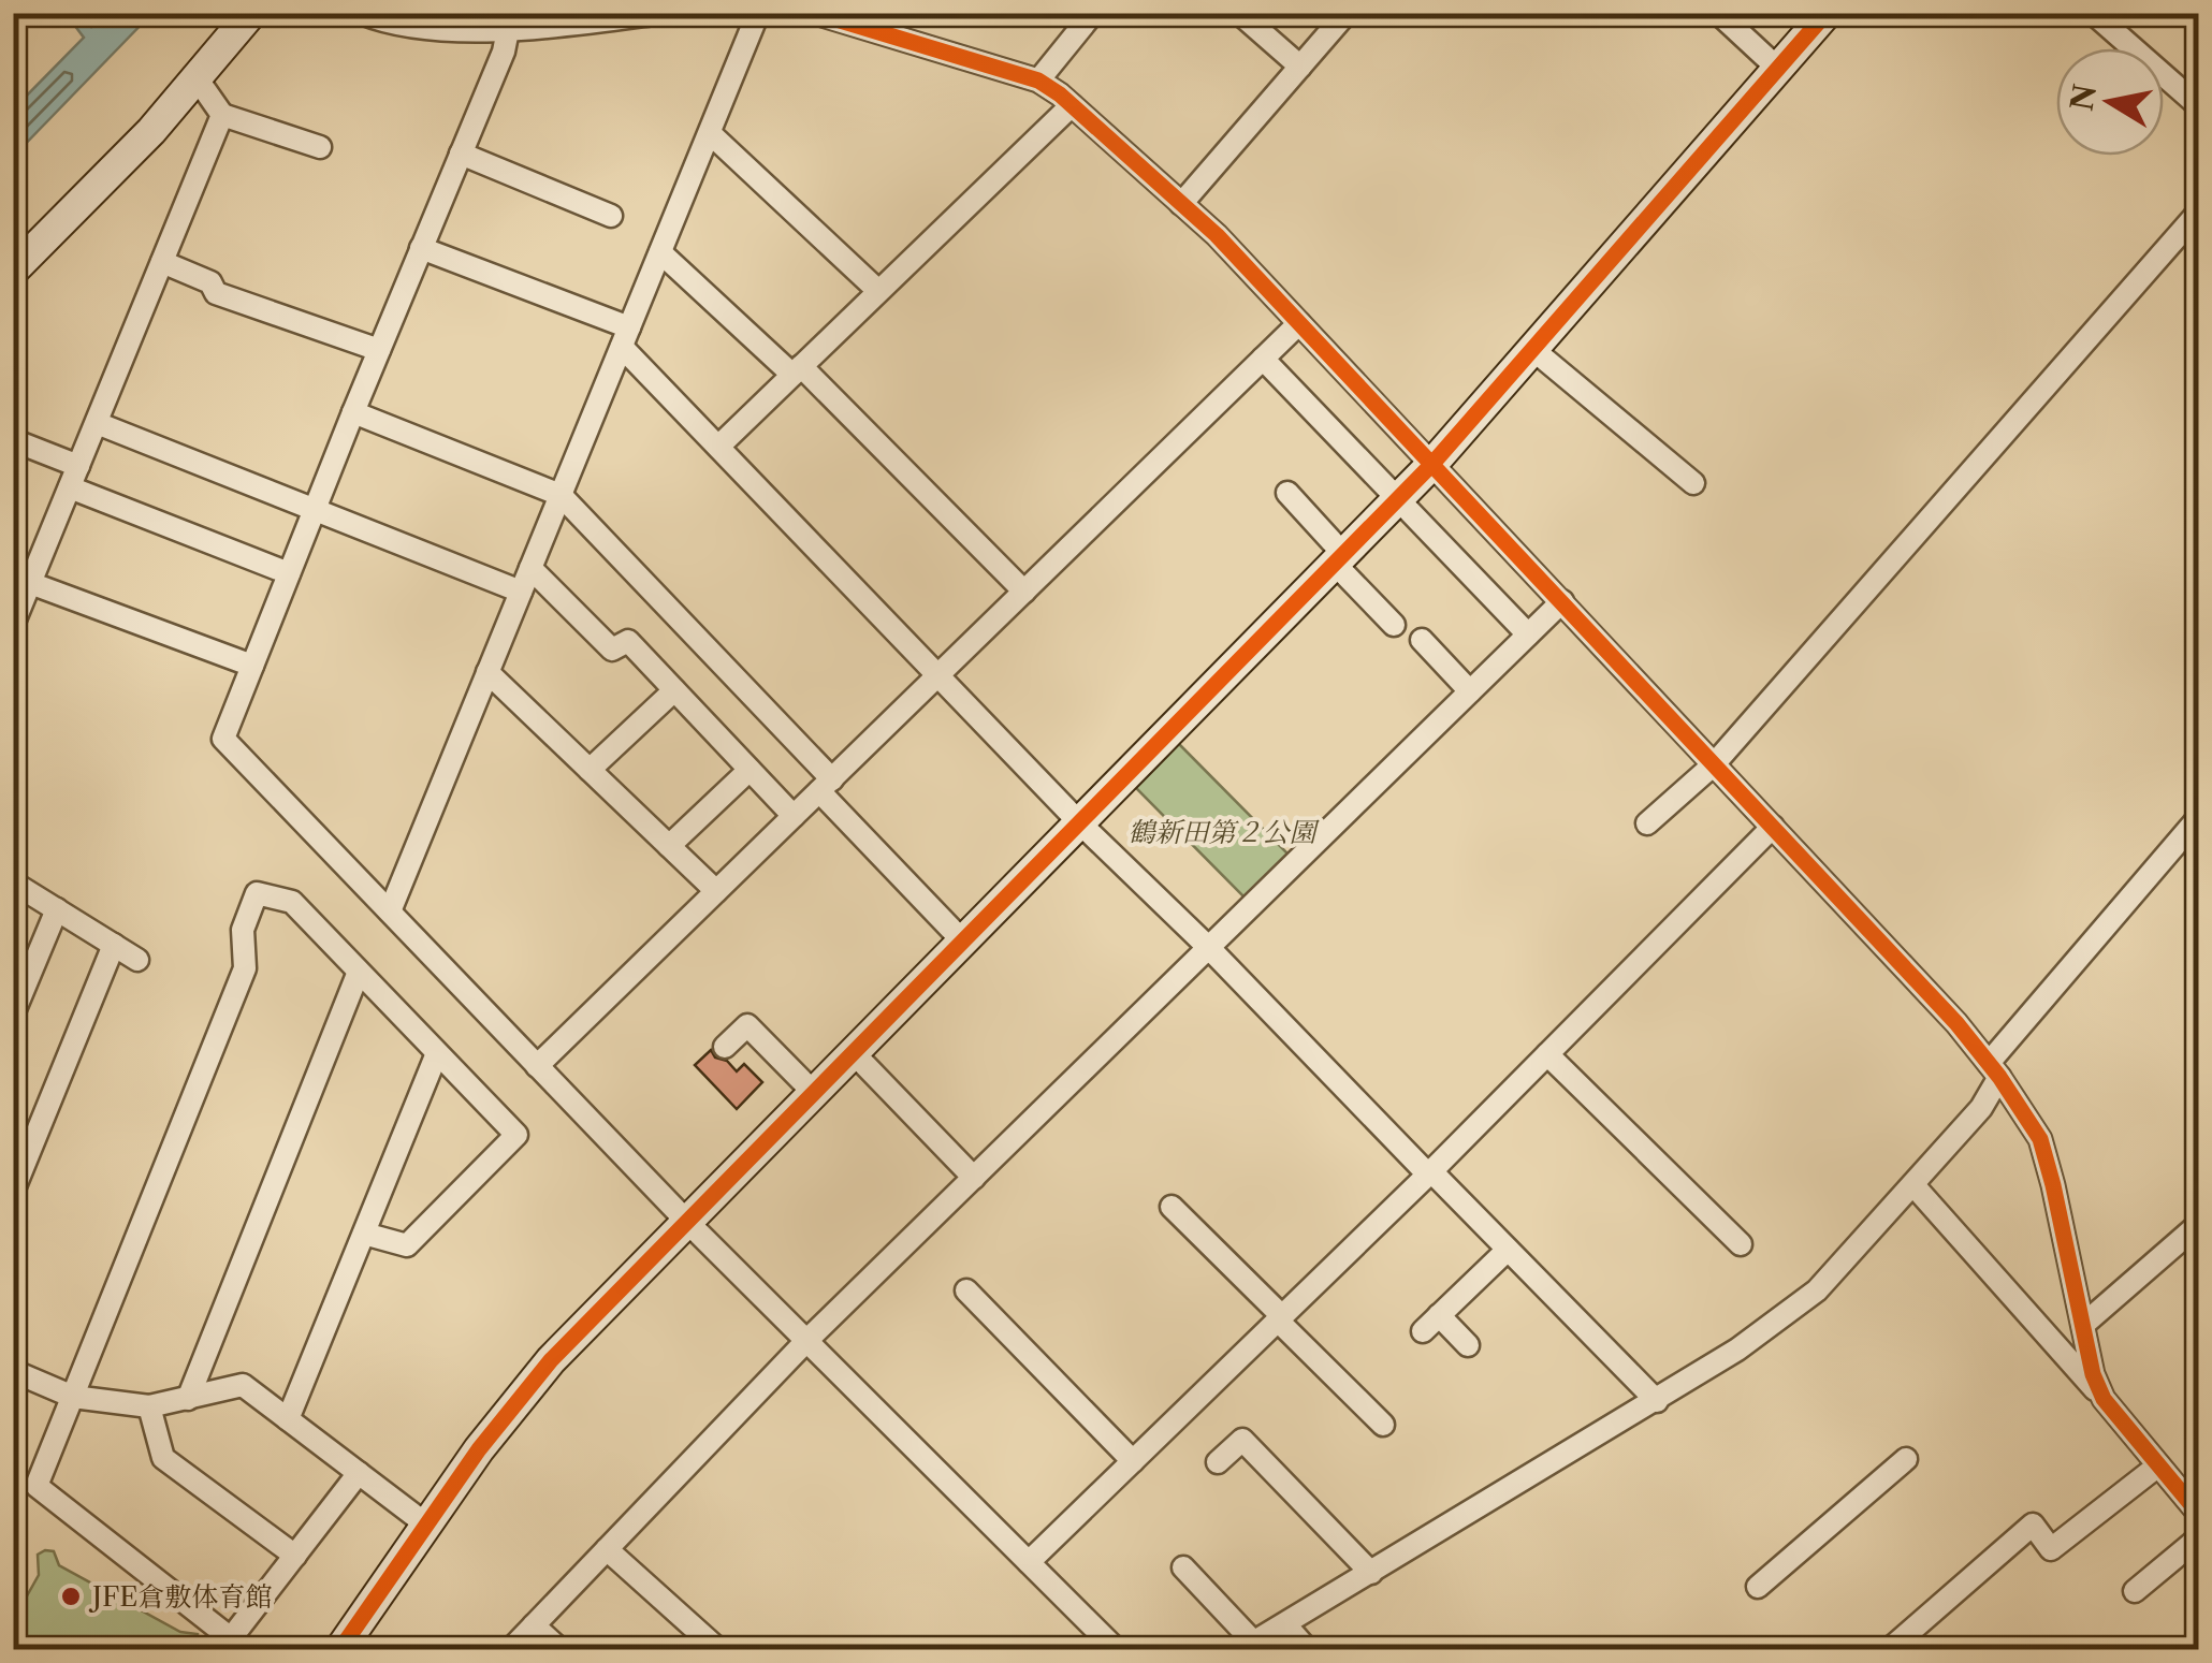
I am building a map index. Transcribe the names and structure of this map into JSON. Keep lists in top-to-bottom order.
{
  "parks": ["鶴新田第２公園"],
  "places": ["JFE倉敷体育館"],
  "north": "left"
}
